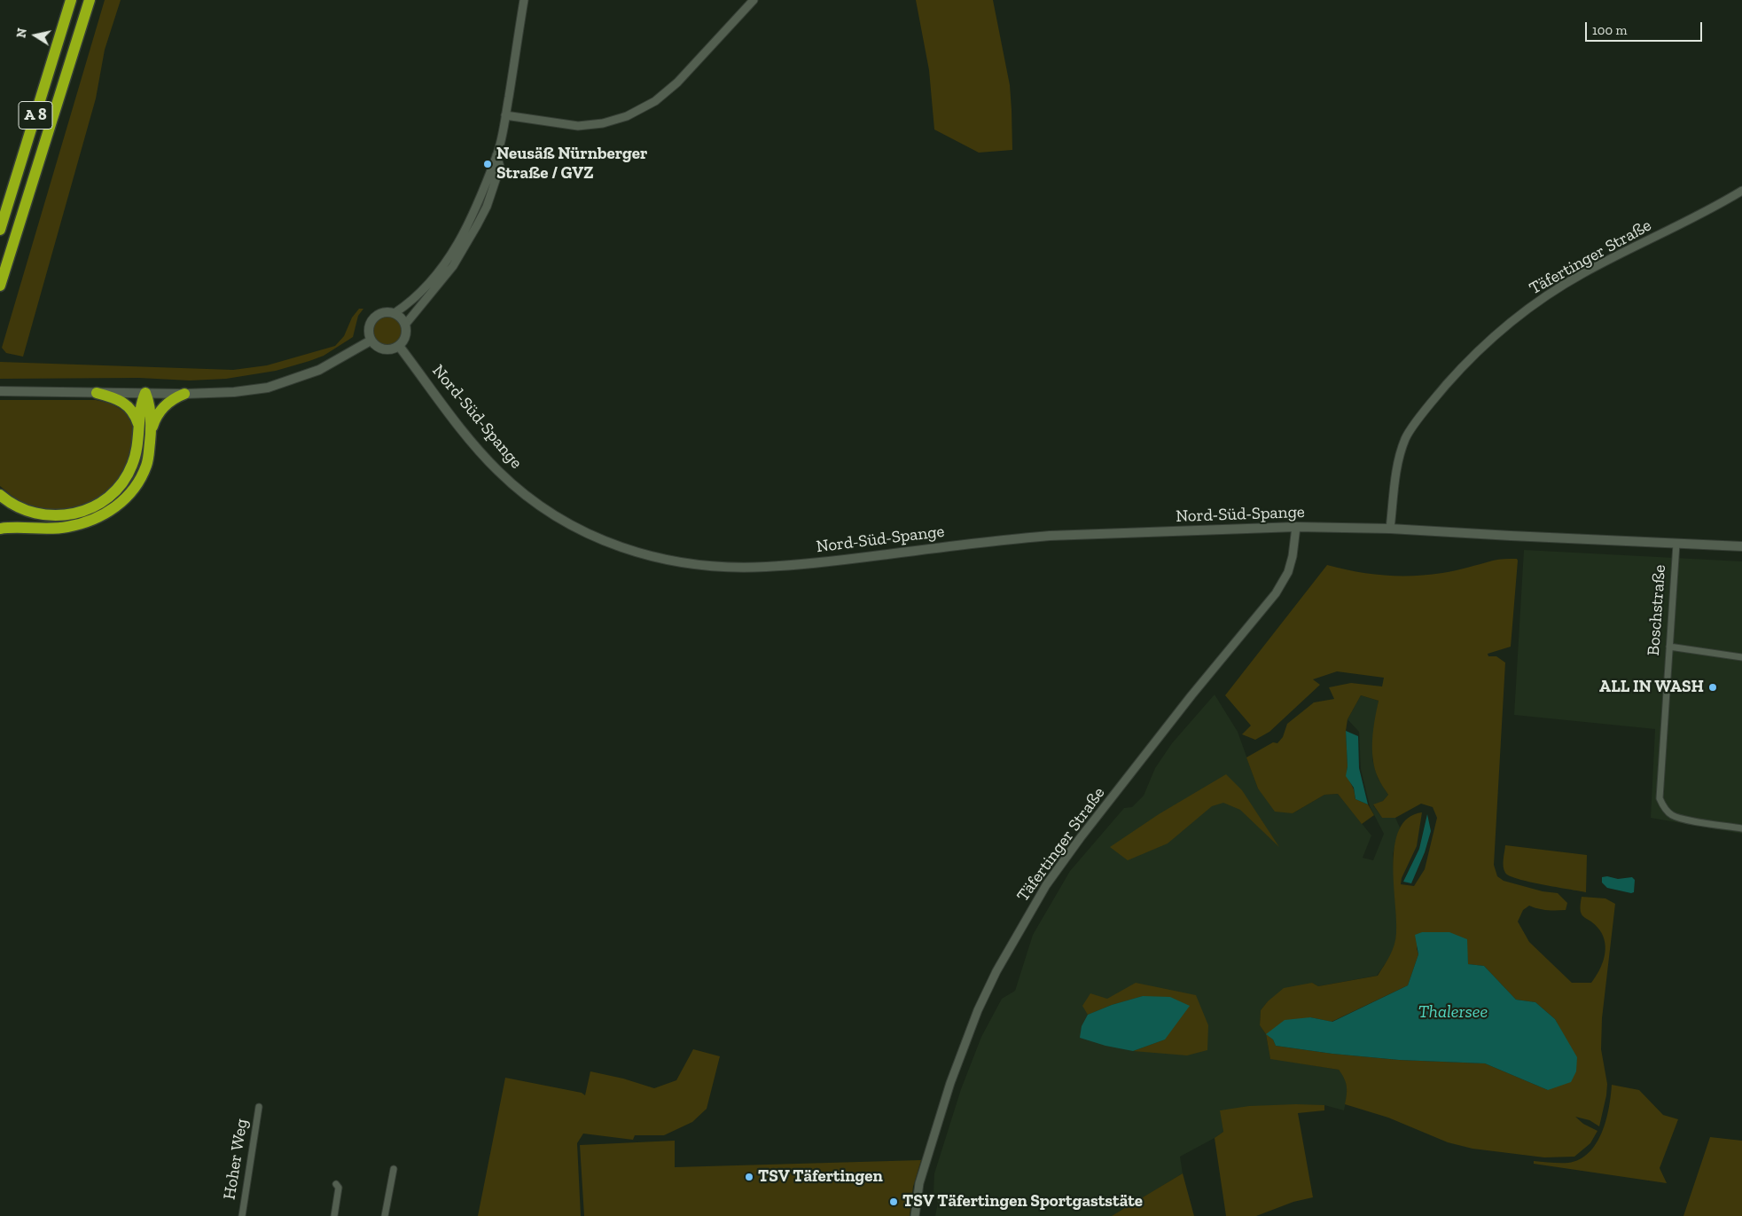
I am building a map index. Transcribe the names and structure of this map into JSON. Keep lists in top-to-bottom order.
{
  "streets": {
    "highway": ["A 8"],
    "main road": ["Nord-Süd-Spange"],
    "street": ["Täfertinger Straße", "Boschstraße", "Hoher Weg"]
  },
  "crossings": [
    ["Täfertinger Straße", "Nord-Süd-Spange"],
    ["Nord-Süd-Spange", "Boschstraße"]
  ],
  "water": ["Thalersee"],
  "places": [
    "Neusäß Nürnberger Straße / GVZ",
    "ALL IN WASH",
    "TSV Täfertingen",
    "TSV Täfertingen Sportgaststäte"
  ],
  "scale_bar": "100 m",
  "north": "left"
}
